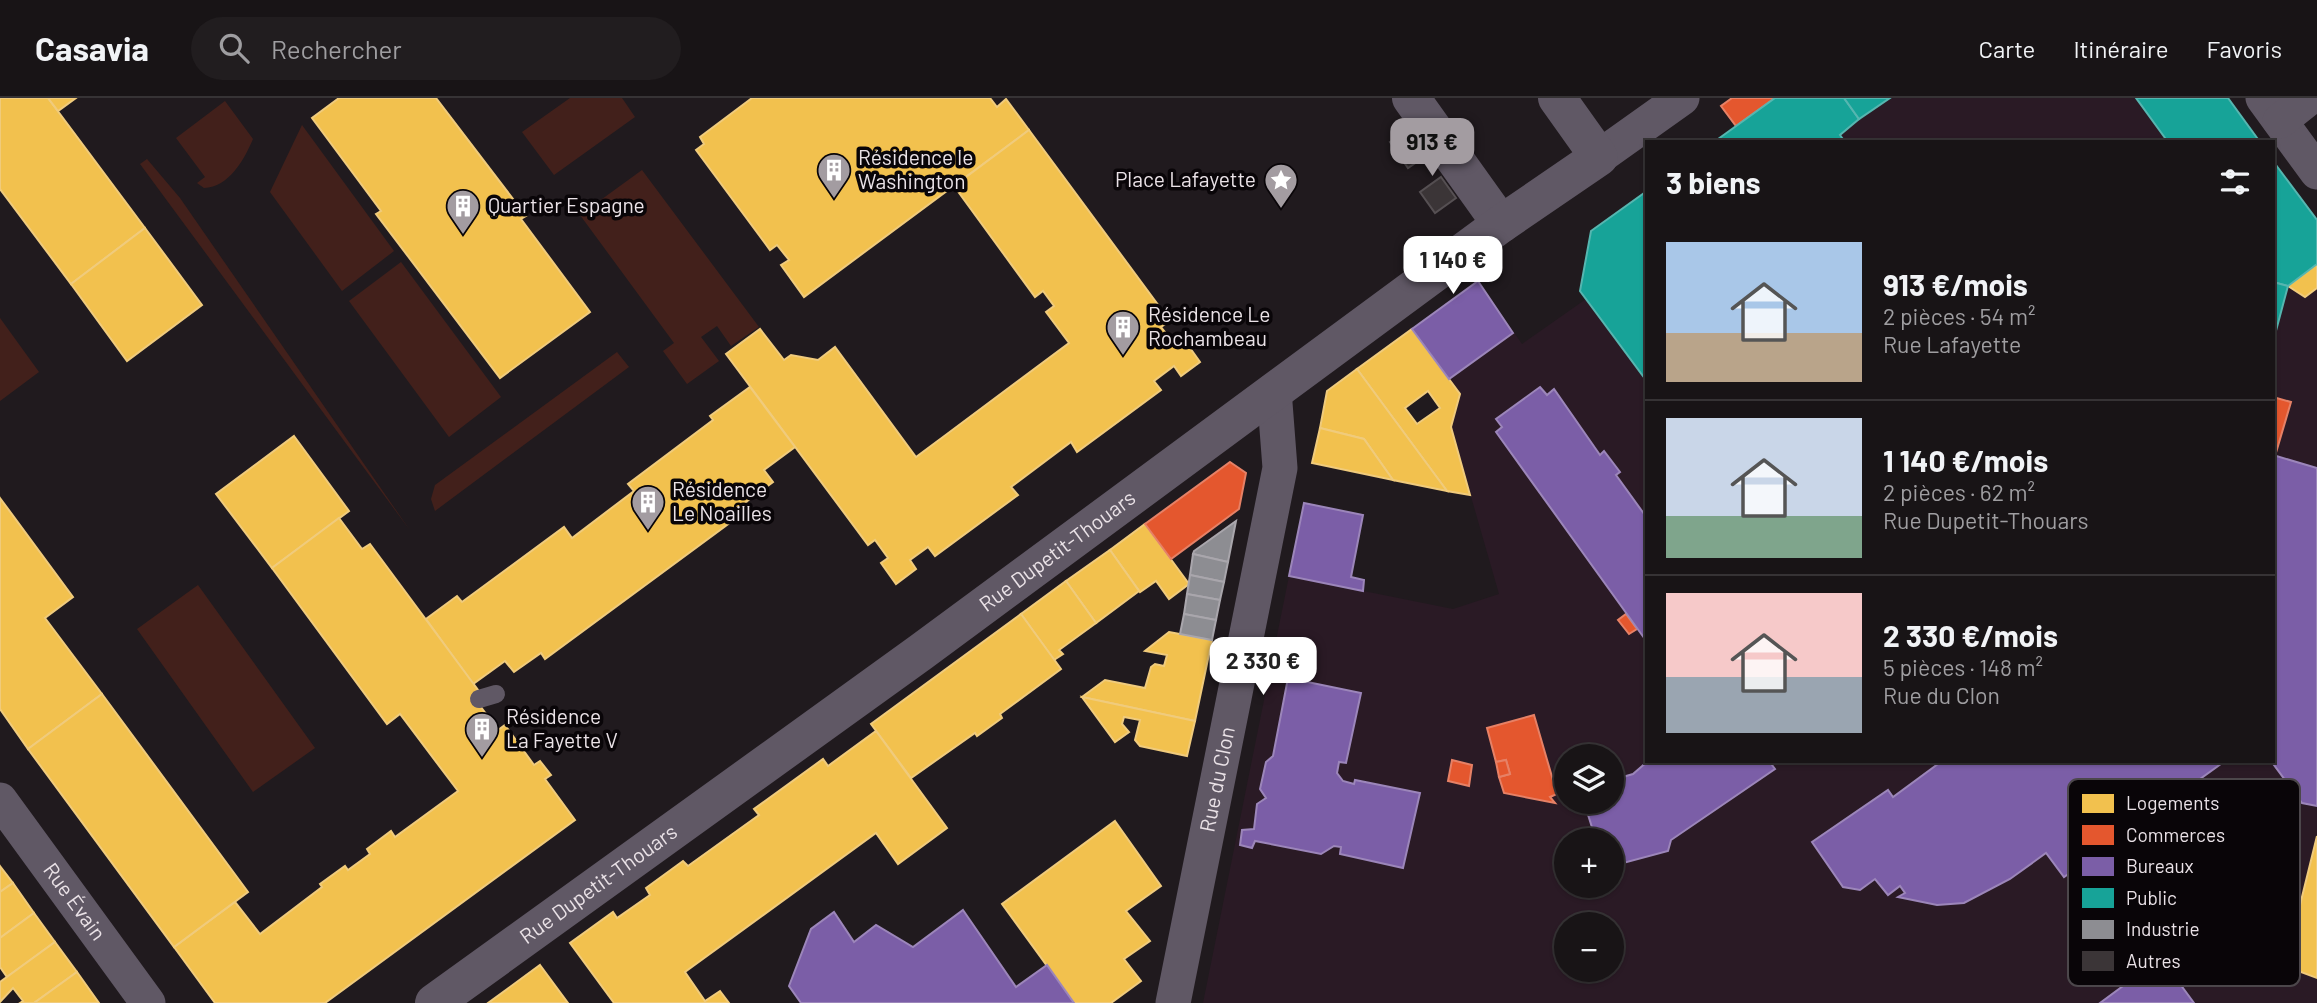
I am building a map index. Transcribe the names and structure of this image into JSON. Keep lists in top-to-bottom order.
{
  "streets": {
    "street": ["Rue Dupetit-Thouars", "Rue du Clon", "Rue Évain"]
  },
  "crossings": [
    ["Rue Dupetit-Thouars", "Rue du Clon"]
  ],
  "places": {
    "building": [
      "Résidence le Washington",
      "Quartier Espagne",
      "Résidence Le Rochambeau",
      "Résidence Le Noailles",
      "Résidence La Fayette V"
    ],
    "place": ["Place Lafayette"]
  },
  "legend": [
    "Logements",
    "Commerces",
    "Bureaux",
    "Public",
    "Industrie",
    "Autres"
  ],
  "page": {
    "header": "Casavia",
    "search": "Rechercher",
    "nav": ["Carte", "Itinéraire", "Favoris"],
    "price": ["913 €", "1 140 €", "2 330 €"],
    "heading": "3 biens",
    "list": [
      {
        "name": "913 €/mois",
        "note": "2 pièces · 54 m² · Rue Lafayette"
      },
      {
        "name": "1 140 €/mois",
        "note": "2 pièces · 62 m² · Rue Dupetit-Thouars"
      },
      {
        "name": "2 330 €/mois",
        "note": "5 pièces · 148 m² · Rue du Clon"
      }
    ],
    "map_buttons": ["+", "−"]
  }
}
